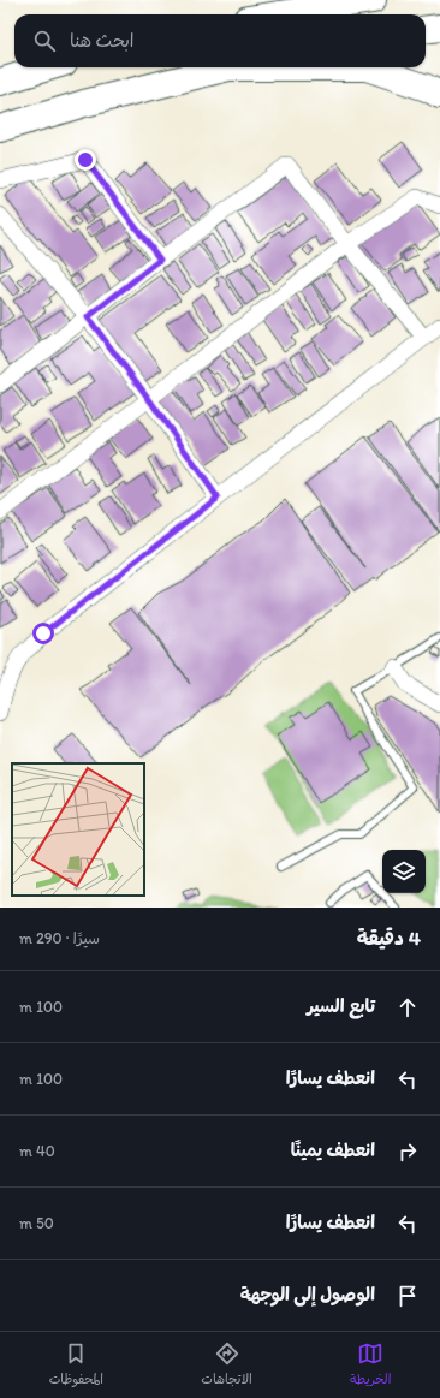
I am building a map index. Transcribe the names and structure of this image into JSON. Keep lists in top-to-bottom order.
{
  "page": {
    "search": "ابحث هنا",
    "heading": ["4 دقيقة", "سيرًا · 290 m"],
    "list": [
      ["تابع السير", "100 m"],
      ["انعطف يسارًا", "100 m"],
      ["انعطف يمينًا", "40 m"],
      ["انعطف يسارًا", "50 m"],
      "الوصول إلى الوجهة"
    ],
    "nav": ["الخريطة", "الاتجاهات", "المحفوظات"]
  }
}
